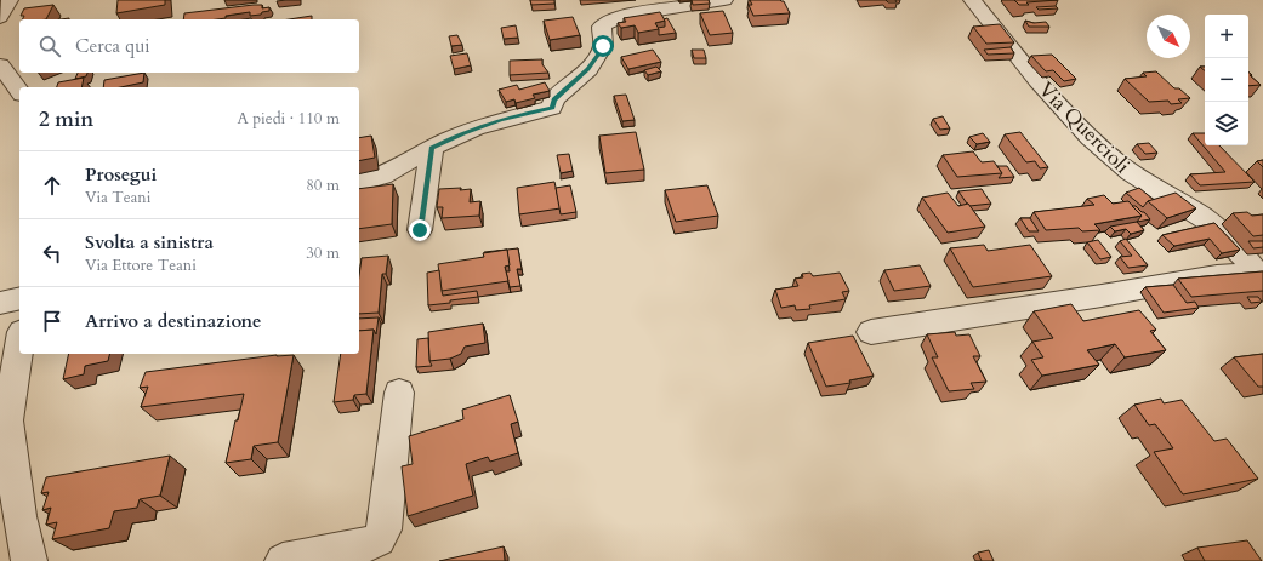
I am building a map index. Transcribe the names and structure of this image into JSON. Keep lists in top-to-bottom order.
{
  "streets": {
    "street": ["Via Quercioli"]
  },
  "north": "bottom right",
  "page": {
    "map_buttons": ["+", "−"],
    "search": "Cerca qui",
    "heading": ["2 min", "A piedi · 110 m"],
    "list": [
      ["Prosegui", "Via Teani", "80 m"],
      ["Svolta a sinistra", "Via Ettore Teani", "30 m"],
      "Arrivo a destinazione"
    ]
  }
}
